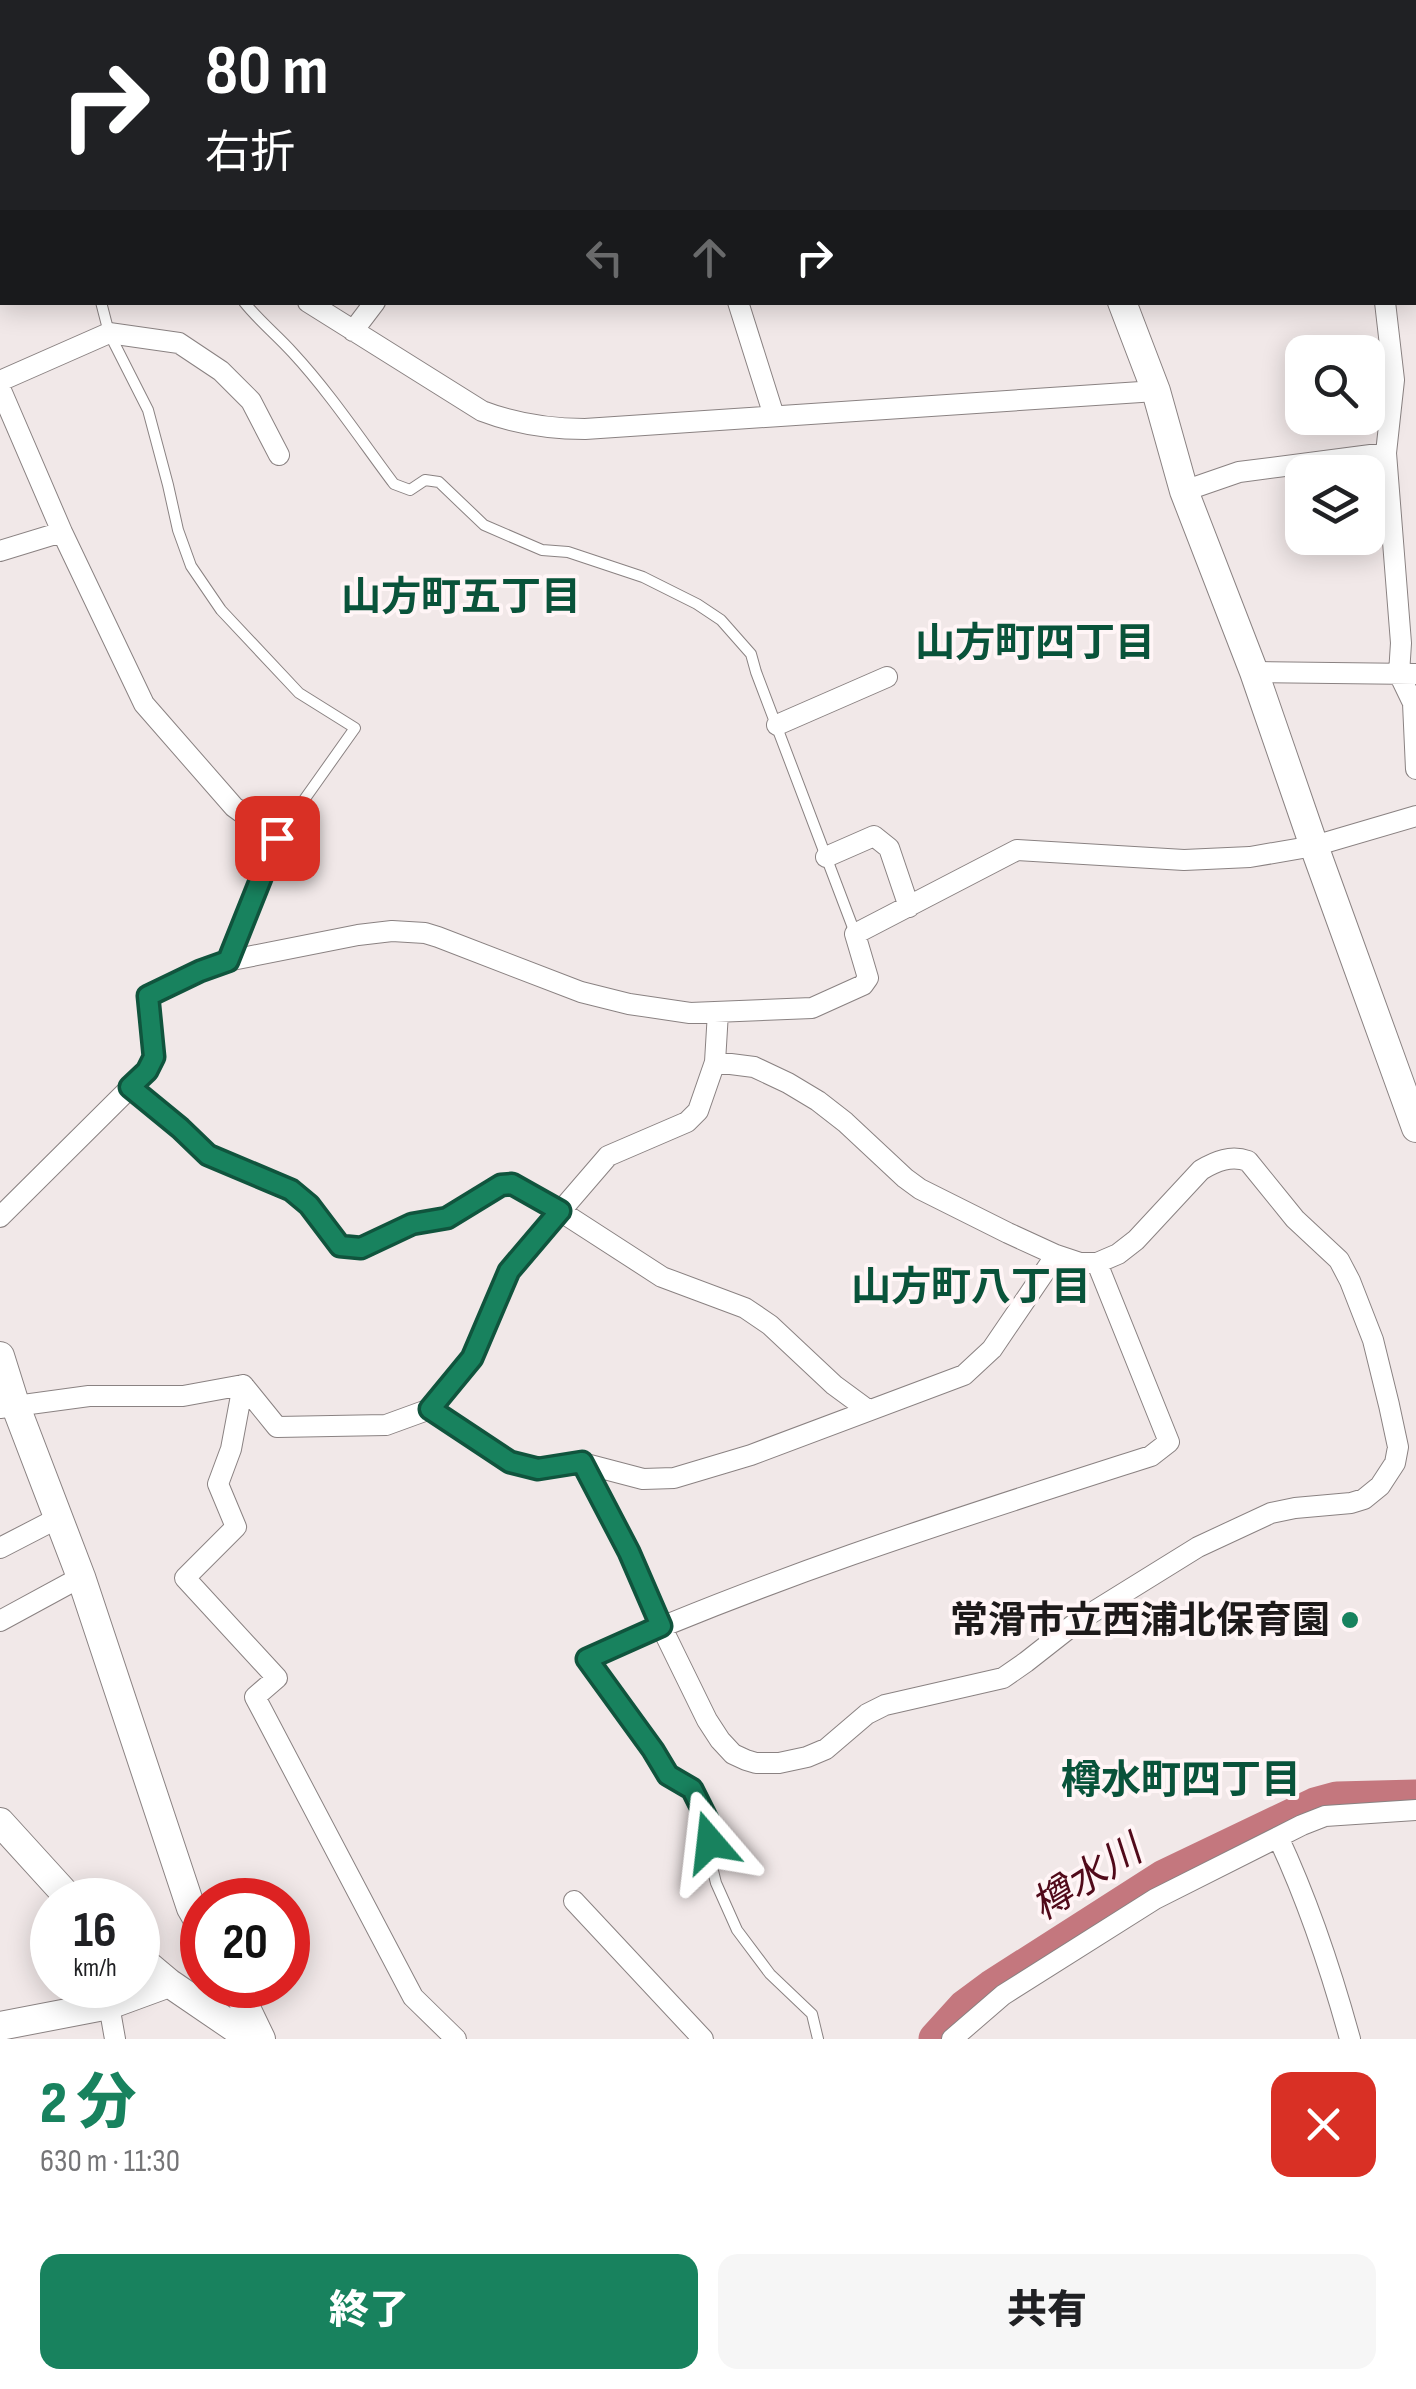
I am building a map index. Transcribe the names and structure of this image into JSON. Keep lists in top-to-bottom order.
{
  "districts": [
    "山方町五丁目",
    "山方町四丁目",
    "山方町八丁目",
    "樽水町四丁目"
  ],
  "water": ["樽水川"],
  "places": ["常滑市立西浦北保育園"],
  "page": {
    "turn": ["80 m", "右折"],
    "speed": "16 km/h",
    "limit": "20",
    "heading": ["2 分", "630 m · 11:30"],
    "buttons": ["終了", "共有"]
  }
}
